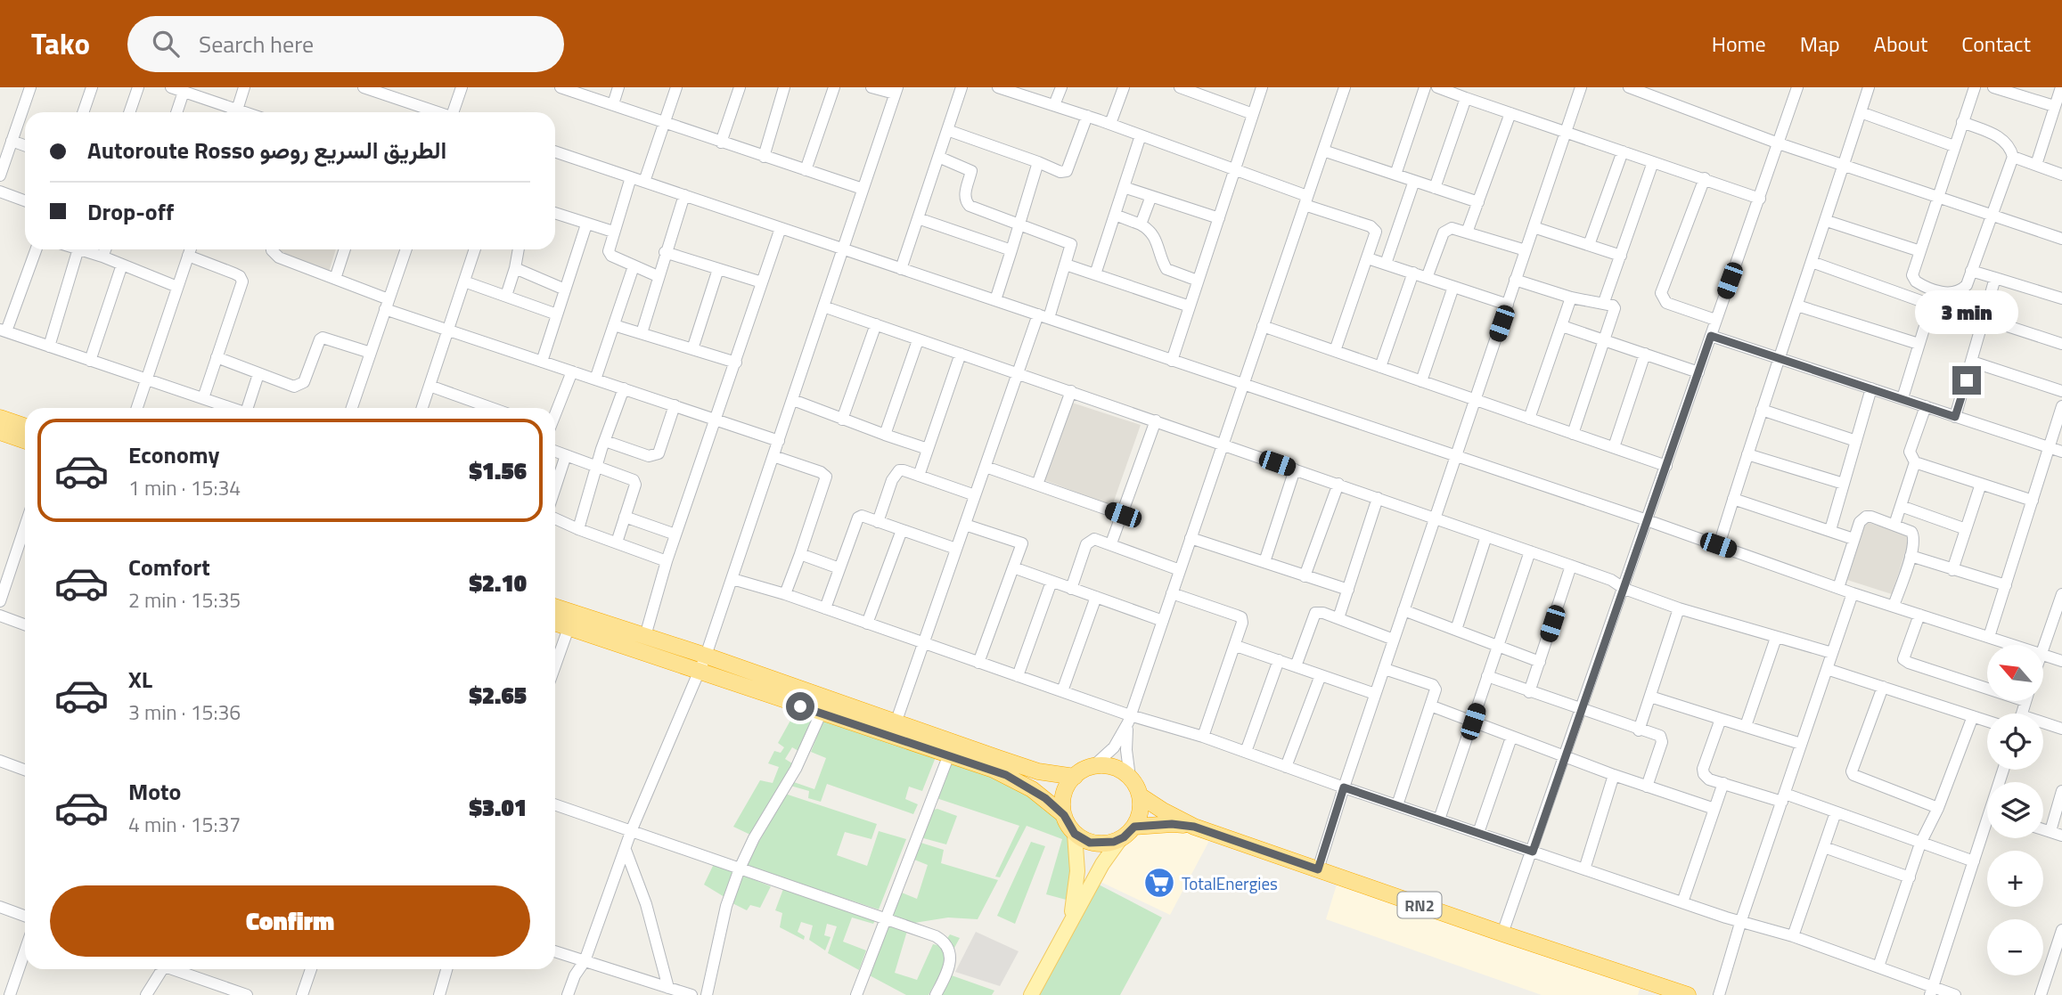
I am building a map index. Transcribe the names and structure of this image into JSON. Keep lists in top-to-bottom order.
{
  "streets": {
    "highway": ["RN2"]
  },
  "places": {
    "supermarket": ["TotalEnergies"]
  },
  "north": "top left",
  "page": {
    "header": "Tako",
    "search": "Search here",
    "nav": [
      "Home",
      "Map",
      "About",
      "Contact"
    ],
    "banner": ["Autoroute Rosso الطريق السريع روصو", "Drop-off"],
    "bubble": "3 min",
    "list": [
      {
        "name": "Economy",
        "note": "1 min · 15:34",
        "value": "$1.56"
      },
      {
        "name": "Comfort",
        "note": "2 min · 15:35",
        "value": "$2.10"
      },
      {
        "name": "XL",
        "note": "3 min · 15:36",
        "value": "$2.65"
      },
      {
        "name": "Moto",
        "note": "4 min · 15:37",
        "value": "$3.01"
      }
    ],
    "map_buttons": ["+", "−"],
    "buttons": "Confirm"
  }
}
